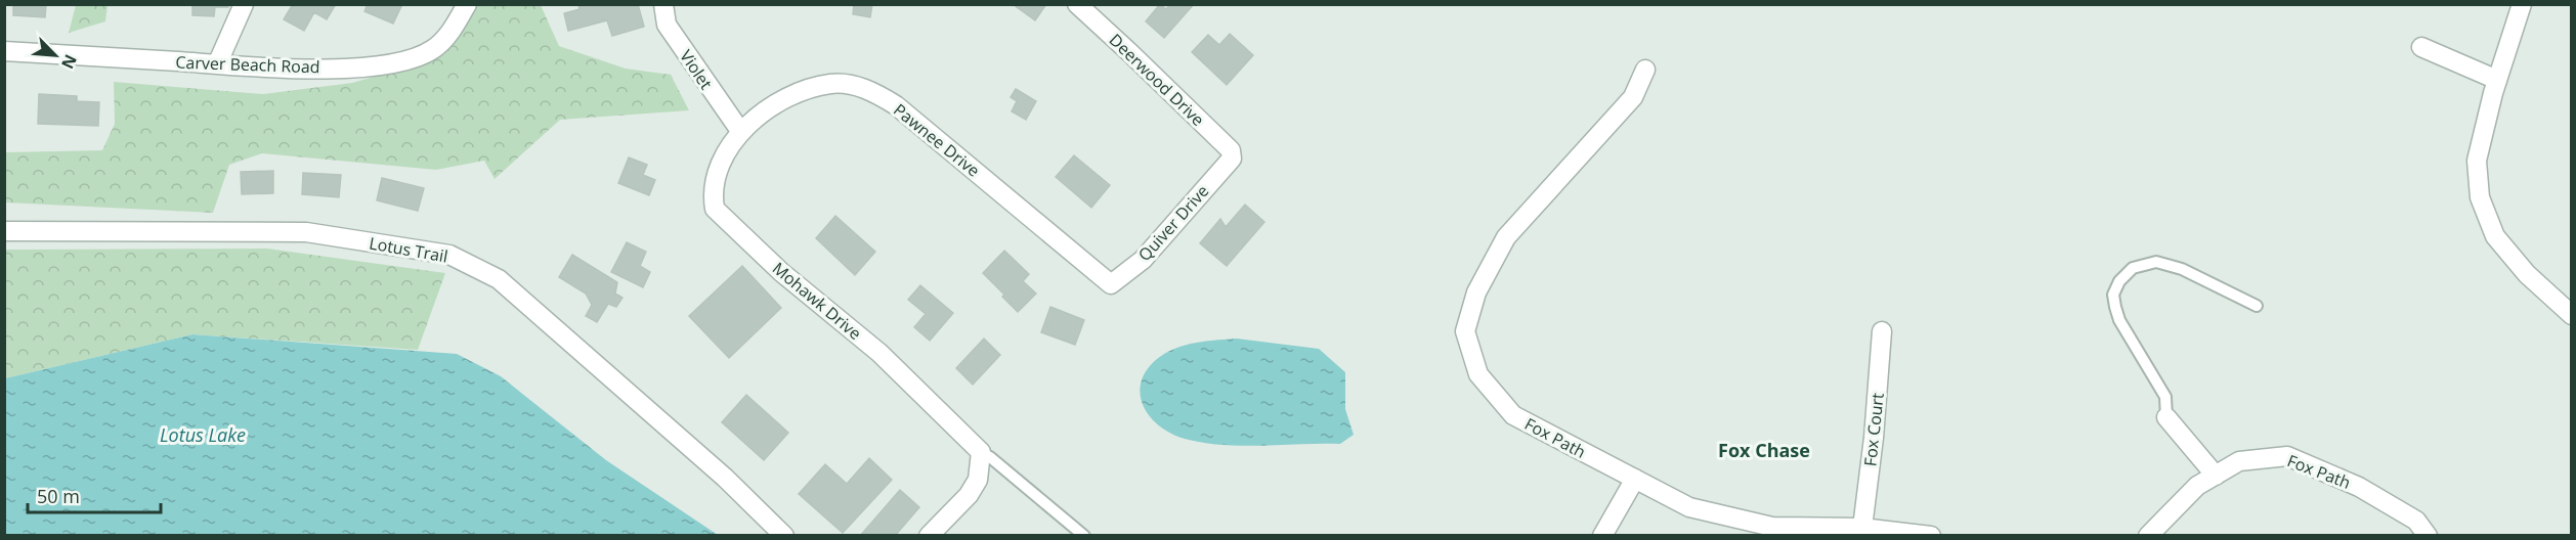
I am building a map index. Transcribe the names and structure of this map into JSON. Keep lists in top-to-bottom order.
{
  "streets": {
    "street": [
      "Carver Beach Road",
      "Violet",
      "Deerwood Drive",
      "Pawnee Drive",
      "Quiver Drive",
      "Lotus Trail",
      "Mohawk Drive",
      "Fox Court",
      "Fox Path"
    ]
  },
  "crossings": [
    ["Violet", "Pawnee Drive"],
    ["Violet", "Mohawk Drive"],
    ["Deerwood Drive", "Quiver Drive"],
    ["Pawnee Drive", "Quiver Drive"],
    ["Pawnee Drive", "Mohawk Drive"],
    ["Fox Court", "Fox Path"]
  ],
  "districts": ["Fox Chase"],
  "water": ["Lotus Lake"],
  "scale_bar": "50 m",
  "north": "bottom right"
}
